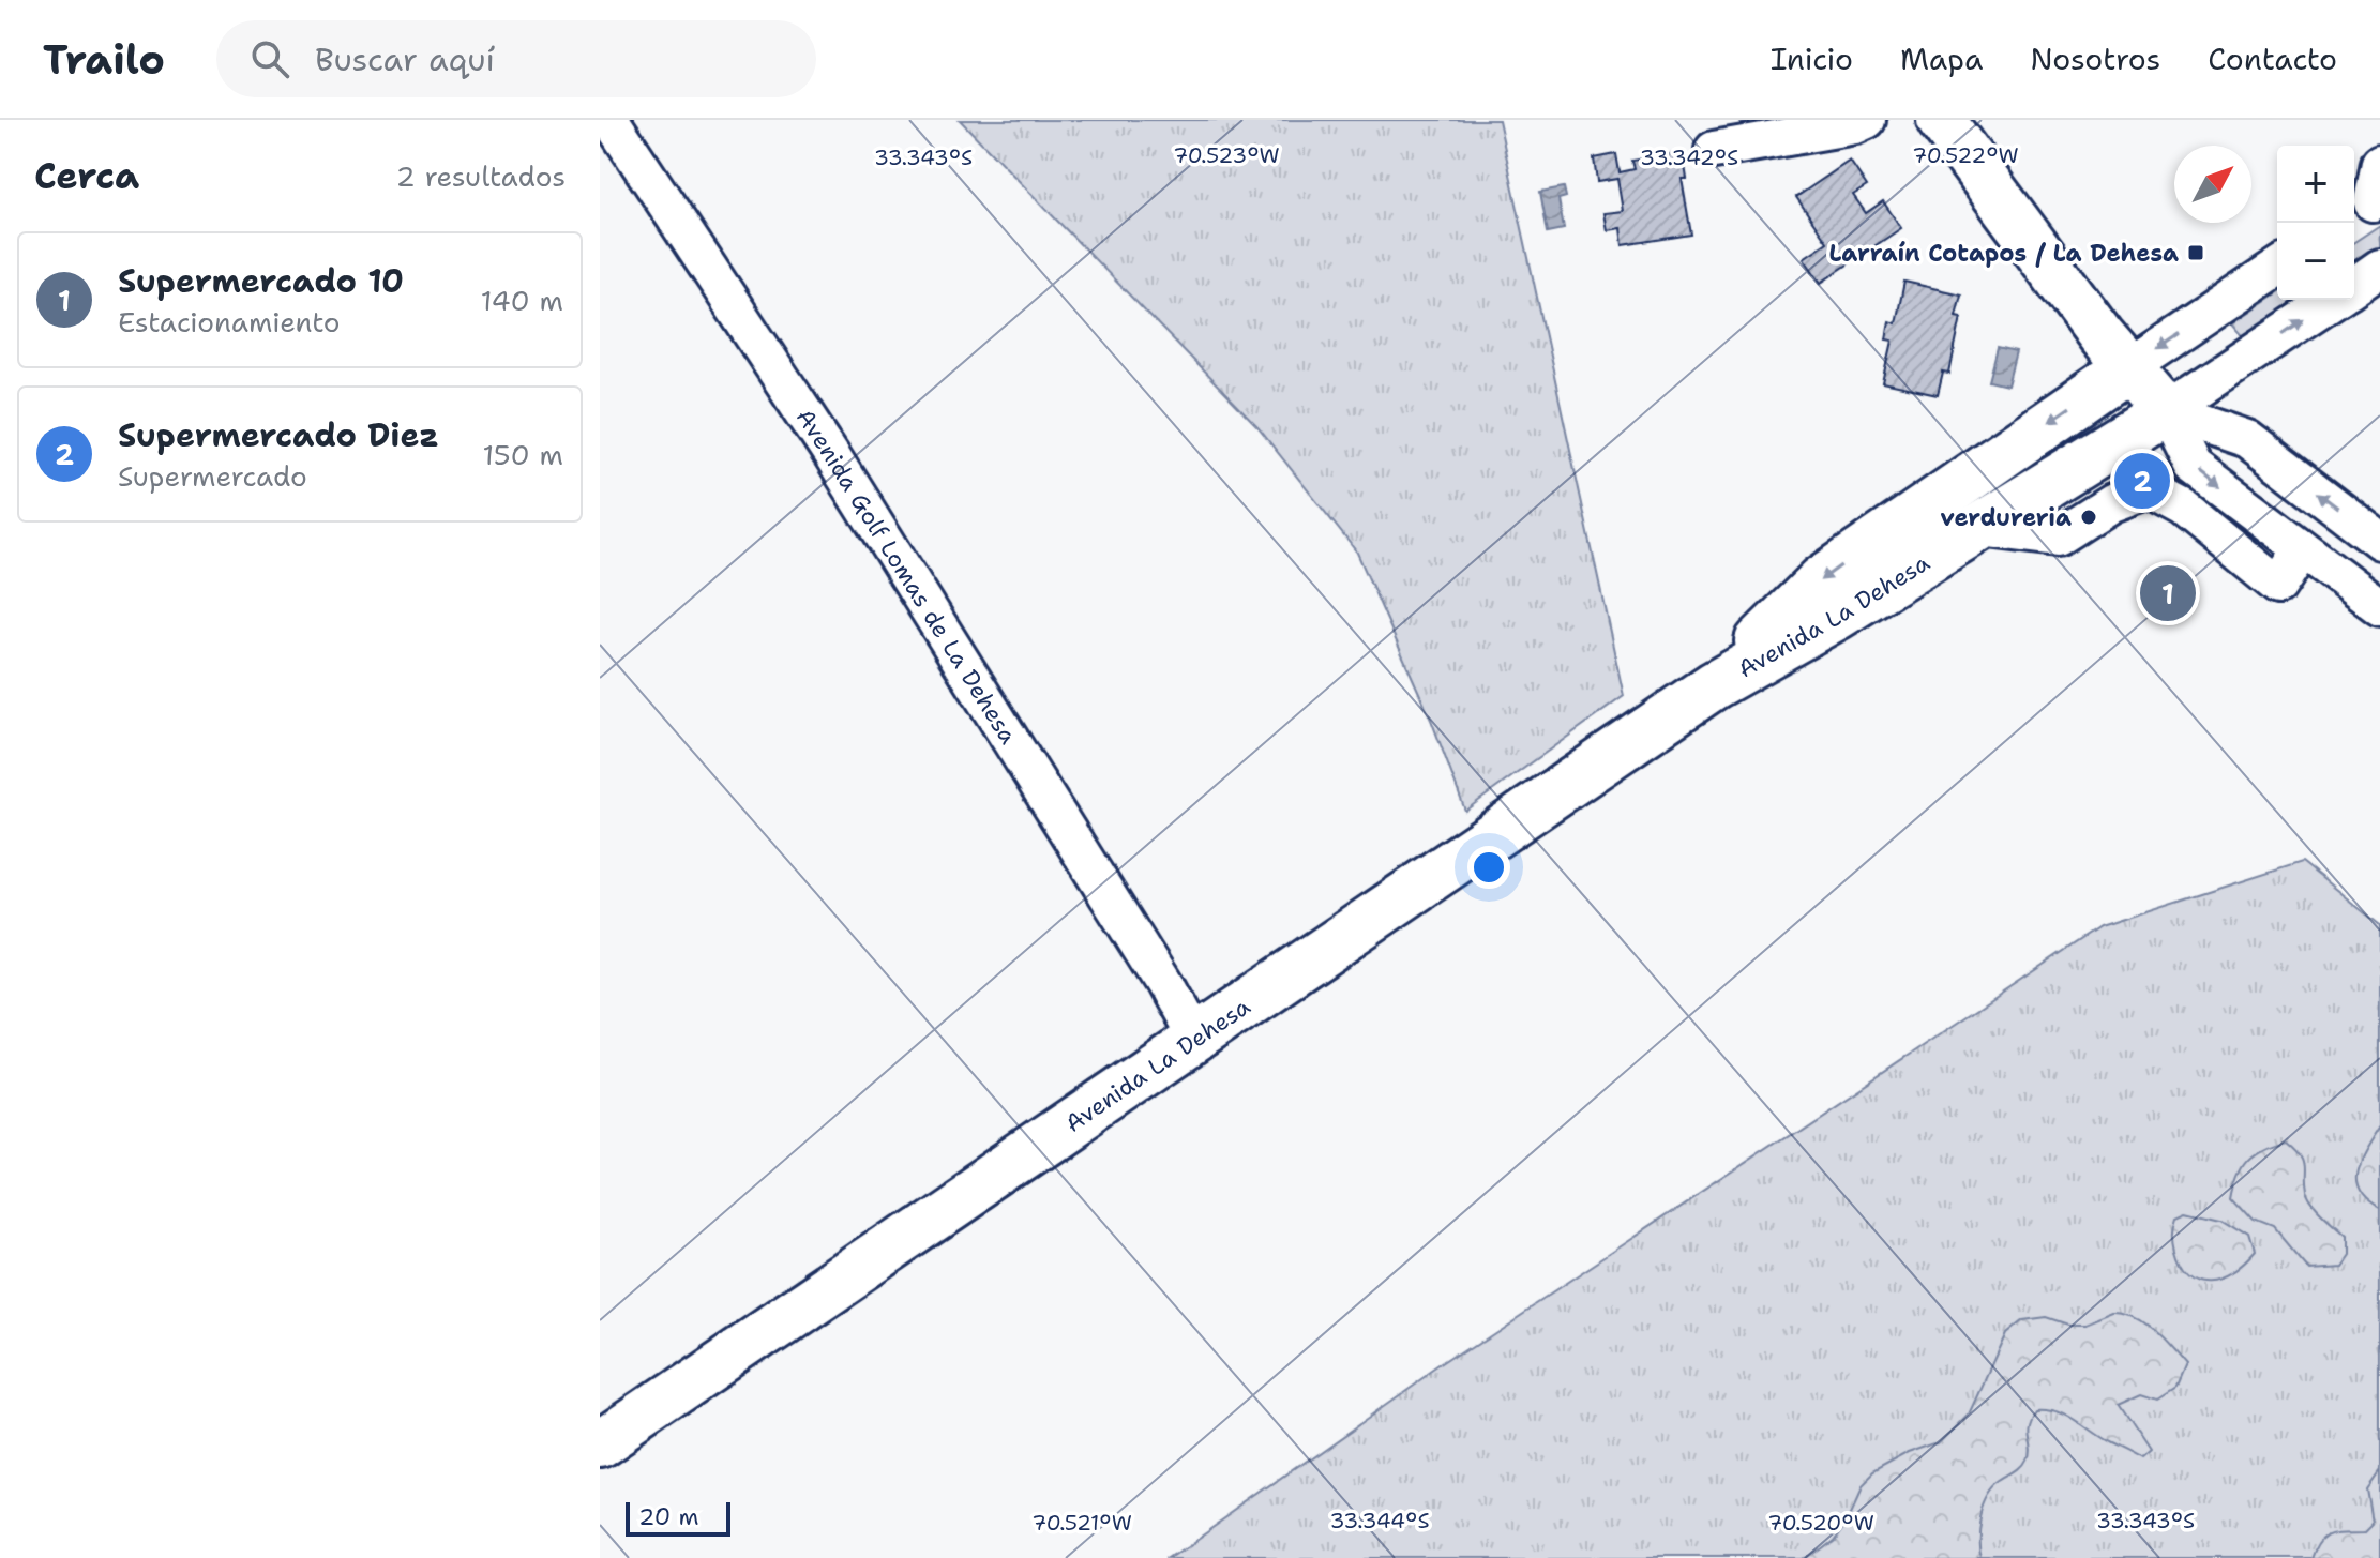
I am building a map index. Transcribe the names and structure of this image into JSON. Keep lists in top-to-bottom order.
{
  "streets": {
    "main road": ["Avenida La Dehesa"],
    "street": ["Avenida Golf Lomas de La Dehesa"]
  },
  "crossings": [
    ["Avenida Golf Lomas de La Dehesa", "Avenida La Dehesa"]
  ],
  "places": {
    "transit": ["Larraín Cotapos / La Dehesa"],
    "other": ["verdureria"]
  },
  "scale_bar": "20 m",
  "north": "top right",
  "page": {
    "header": "Trailo",
    "search": "Buscar aquí",
    "nav": [
      "Inicio",
      "Mapa",
      "Nosotros",
      "Contacto"
    ],
    "heading": ["Cerca", "2 resultados"],
    "map_buttons": ["+", "−"],
    "list": [
      {
        "mark": "1",
        "name": "Supermercado 10",
        "note": "Estacionamiento",
        "value": "140 m"
      },
      {
        "mark": "2",
        "name": "Supermercado Diez",
        "note": "Supermercado",
        "value": "150 m"
      }
    ],
    "pins": ["2", "1"],
    "scale": "20 m"
  },
  "coordinates": [
    "70.523°W",
    "70.522°W",
    "33.343°S",
    "33.342°S",
    "33.344°S",
    "70.521°W",
    "70.520°W"
  ]
}
